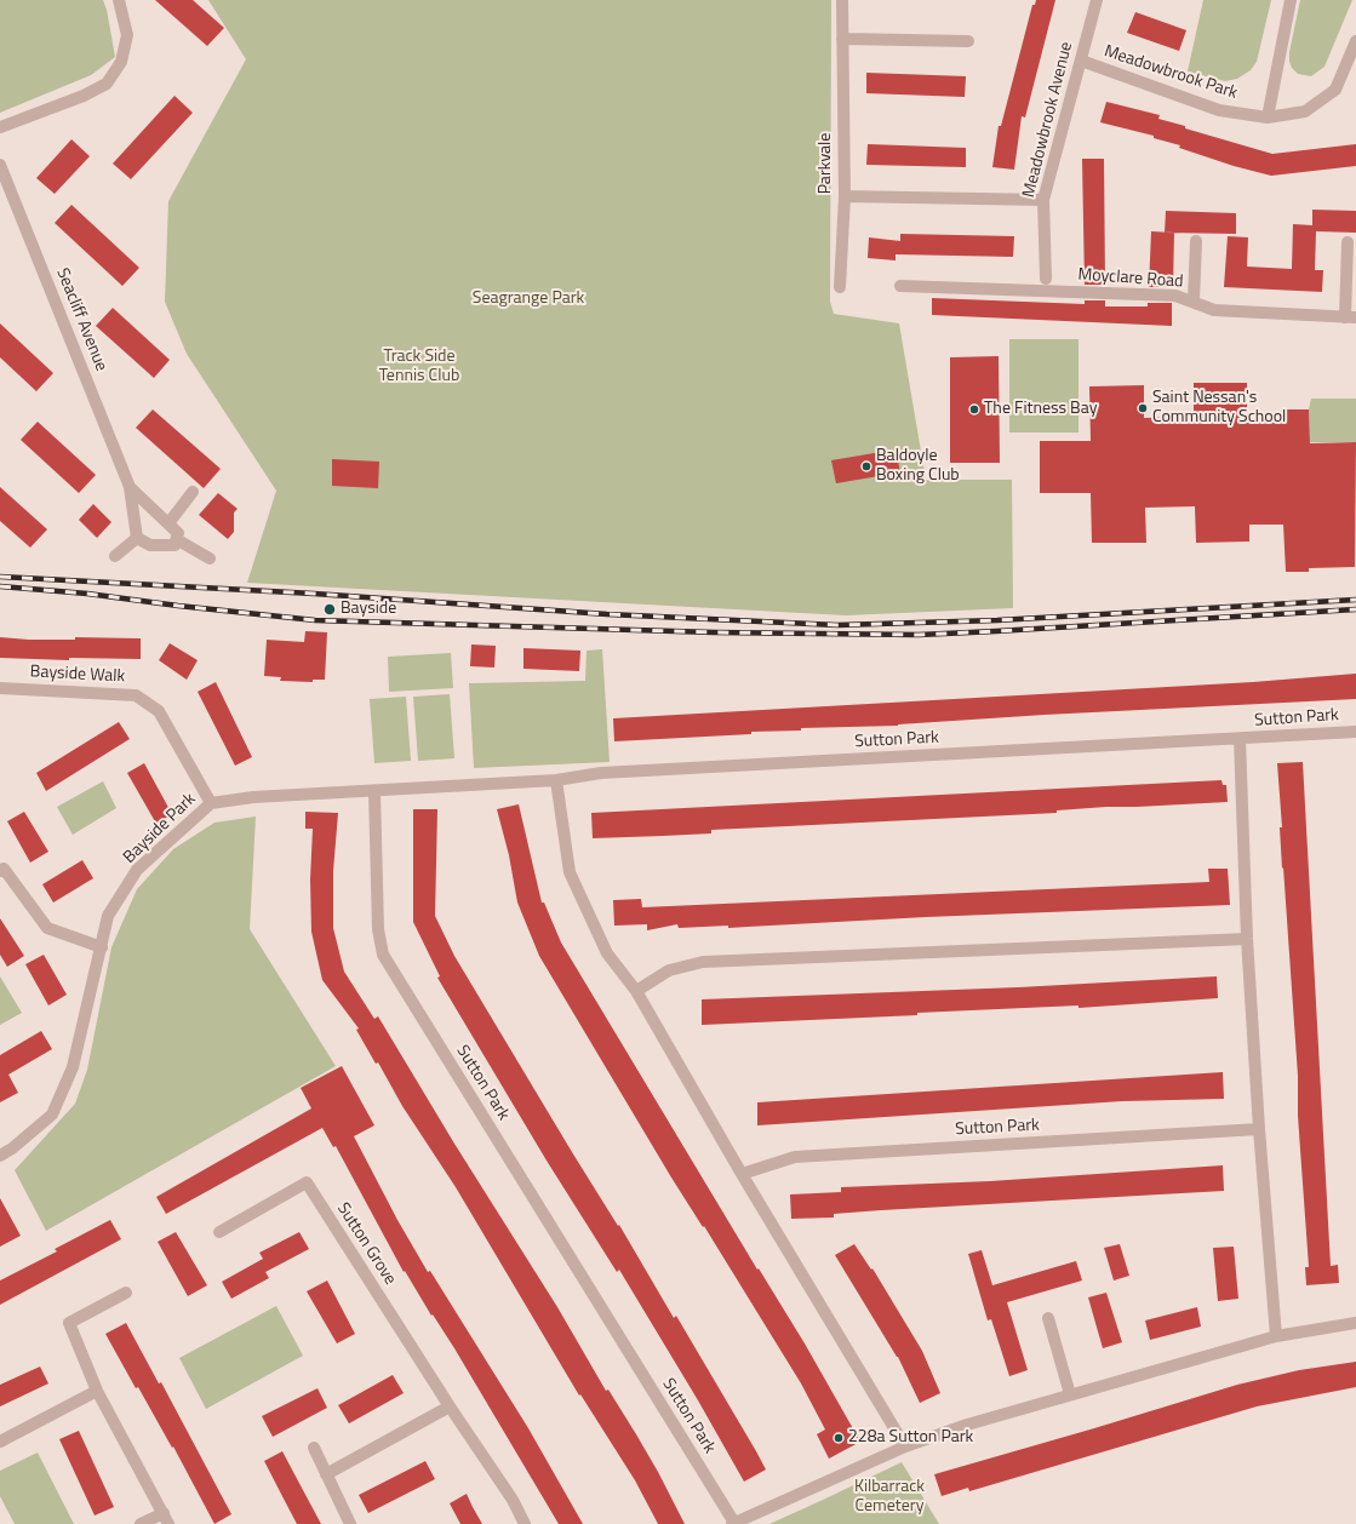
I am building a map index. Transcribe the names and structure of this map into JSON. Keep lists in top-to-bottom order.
{
  "streets": {
    "street": [
      "Meadowbrook Park",
      "Meadowbrook Avenue",
      "Parkvale",
      "Moyclare Road",
      "Seacliff Avenue",
      "Bayside Walk",
      "Sutton Park",
      "Bayside Park",
      "Sutton Grove"
    ]
  },
  "crossings": [
    ["Meadowbrook Park", "Meadowbrook Avenue"],
    ["Bayside Walk", "Bayside Park"],
    ["Sutton Park", "Bayside Park"]
  ],
  "parks": ["Seagrange Park", "Track Side Tennis Club", "Kilbarrack Cemetery"],
  "places": [
    "Saint Nessan's Community School",
    "The Fitness Bay",
    "Baldoyle Boxing Club",
    "Bayside",
    "228a Sutton Park"
  ]
}
